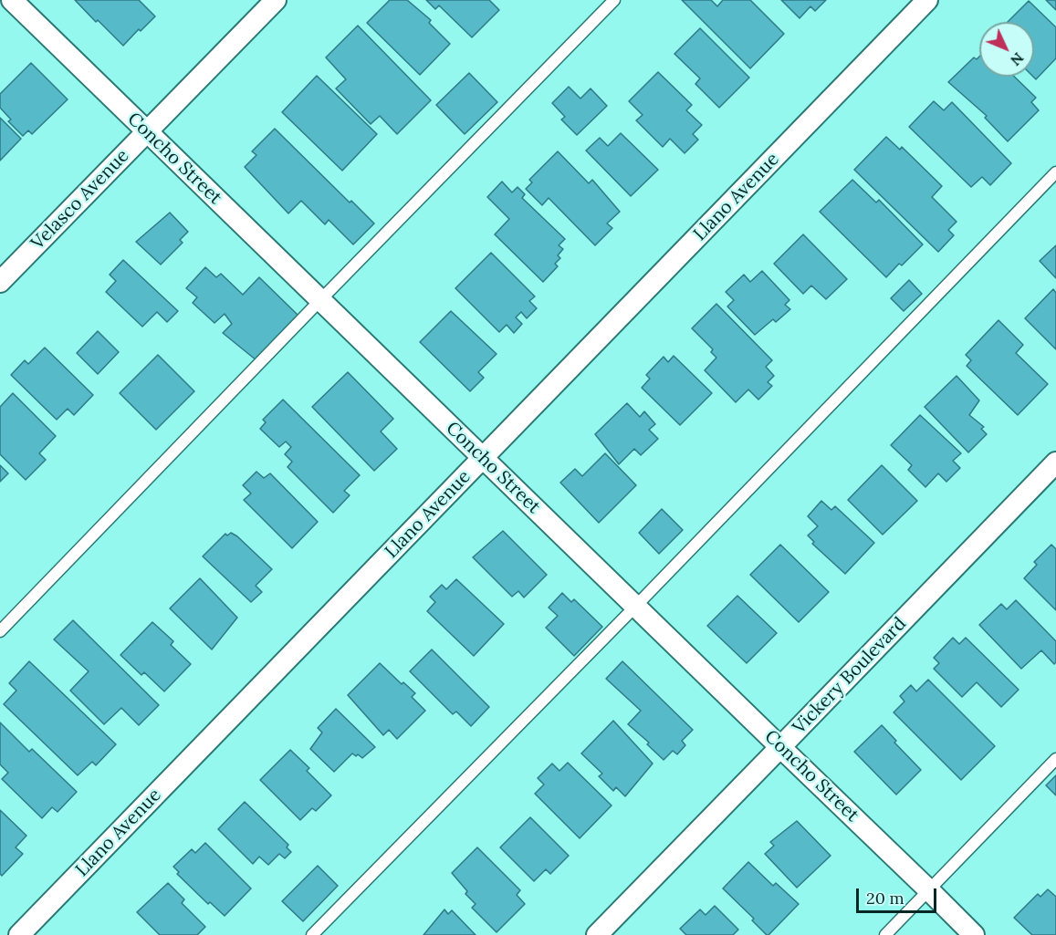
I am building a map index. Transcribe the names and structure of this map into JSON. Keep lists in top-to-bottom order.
{
  "streets": {
    "street": [
      "Concho Street",
      "Llano Avenue",
      "Velasco Avenue",
      "Vickery Boulevard"
    ]
  },
  "crossings": [
    ["Concho Street", "Llano Avenue"],
    ["Concho Street", "Velasco Avenue"],
    ["Concho Street", "Vickery Boulevard"]
  ],
  "scale_bar": "20 m",
  "north": "bottom right"
}
